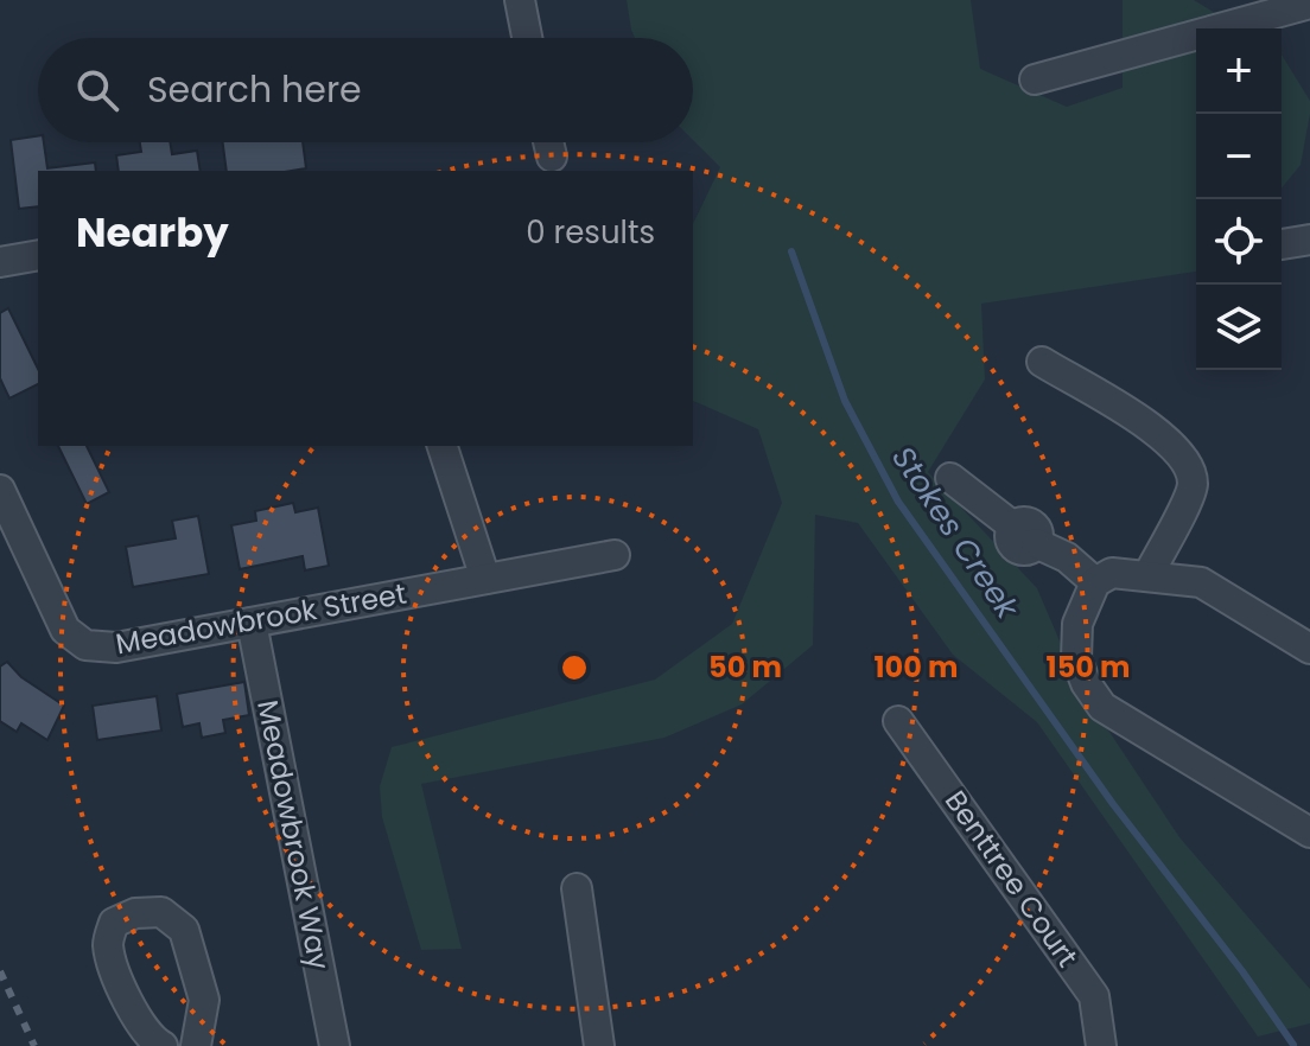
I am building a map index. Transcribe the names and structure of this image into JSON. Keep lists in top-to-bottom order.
{
  "streets": {
    "street": ["Meadowbrook Street", "Meadowbrook Way", "Benttree Court"]
  },
  "crossings": [
    ["Meadowbrook Street", "Meadowbrook Way"]
  ],
  "water": ["Stokes Creek"],
  "page": {
    "map_buttons": ["+", "−"],
    "search": "Search here",
    "heading": ["Nearby", "0 results"]
  },
  "rings": ["50 m", "100 m", "150 m"]
}
